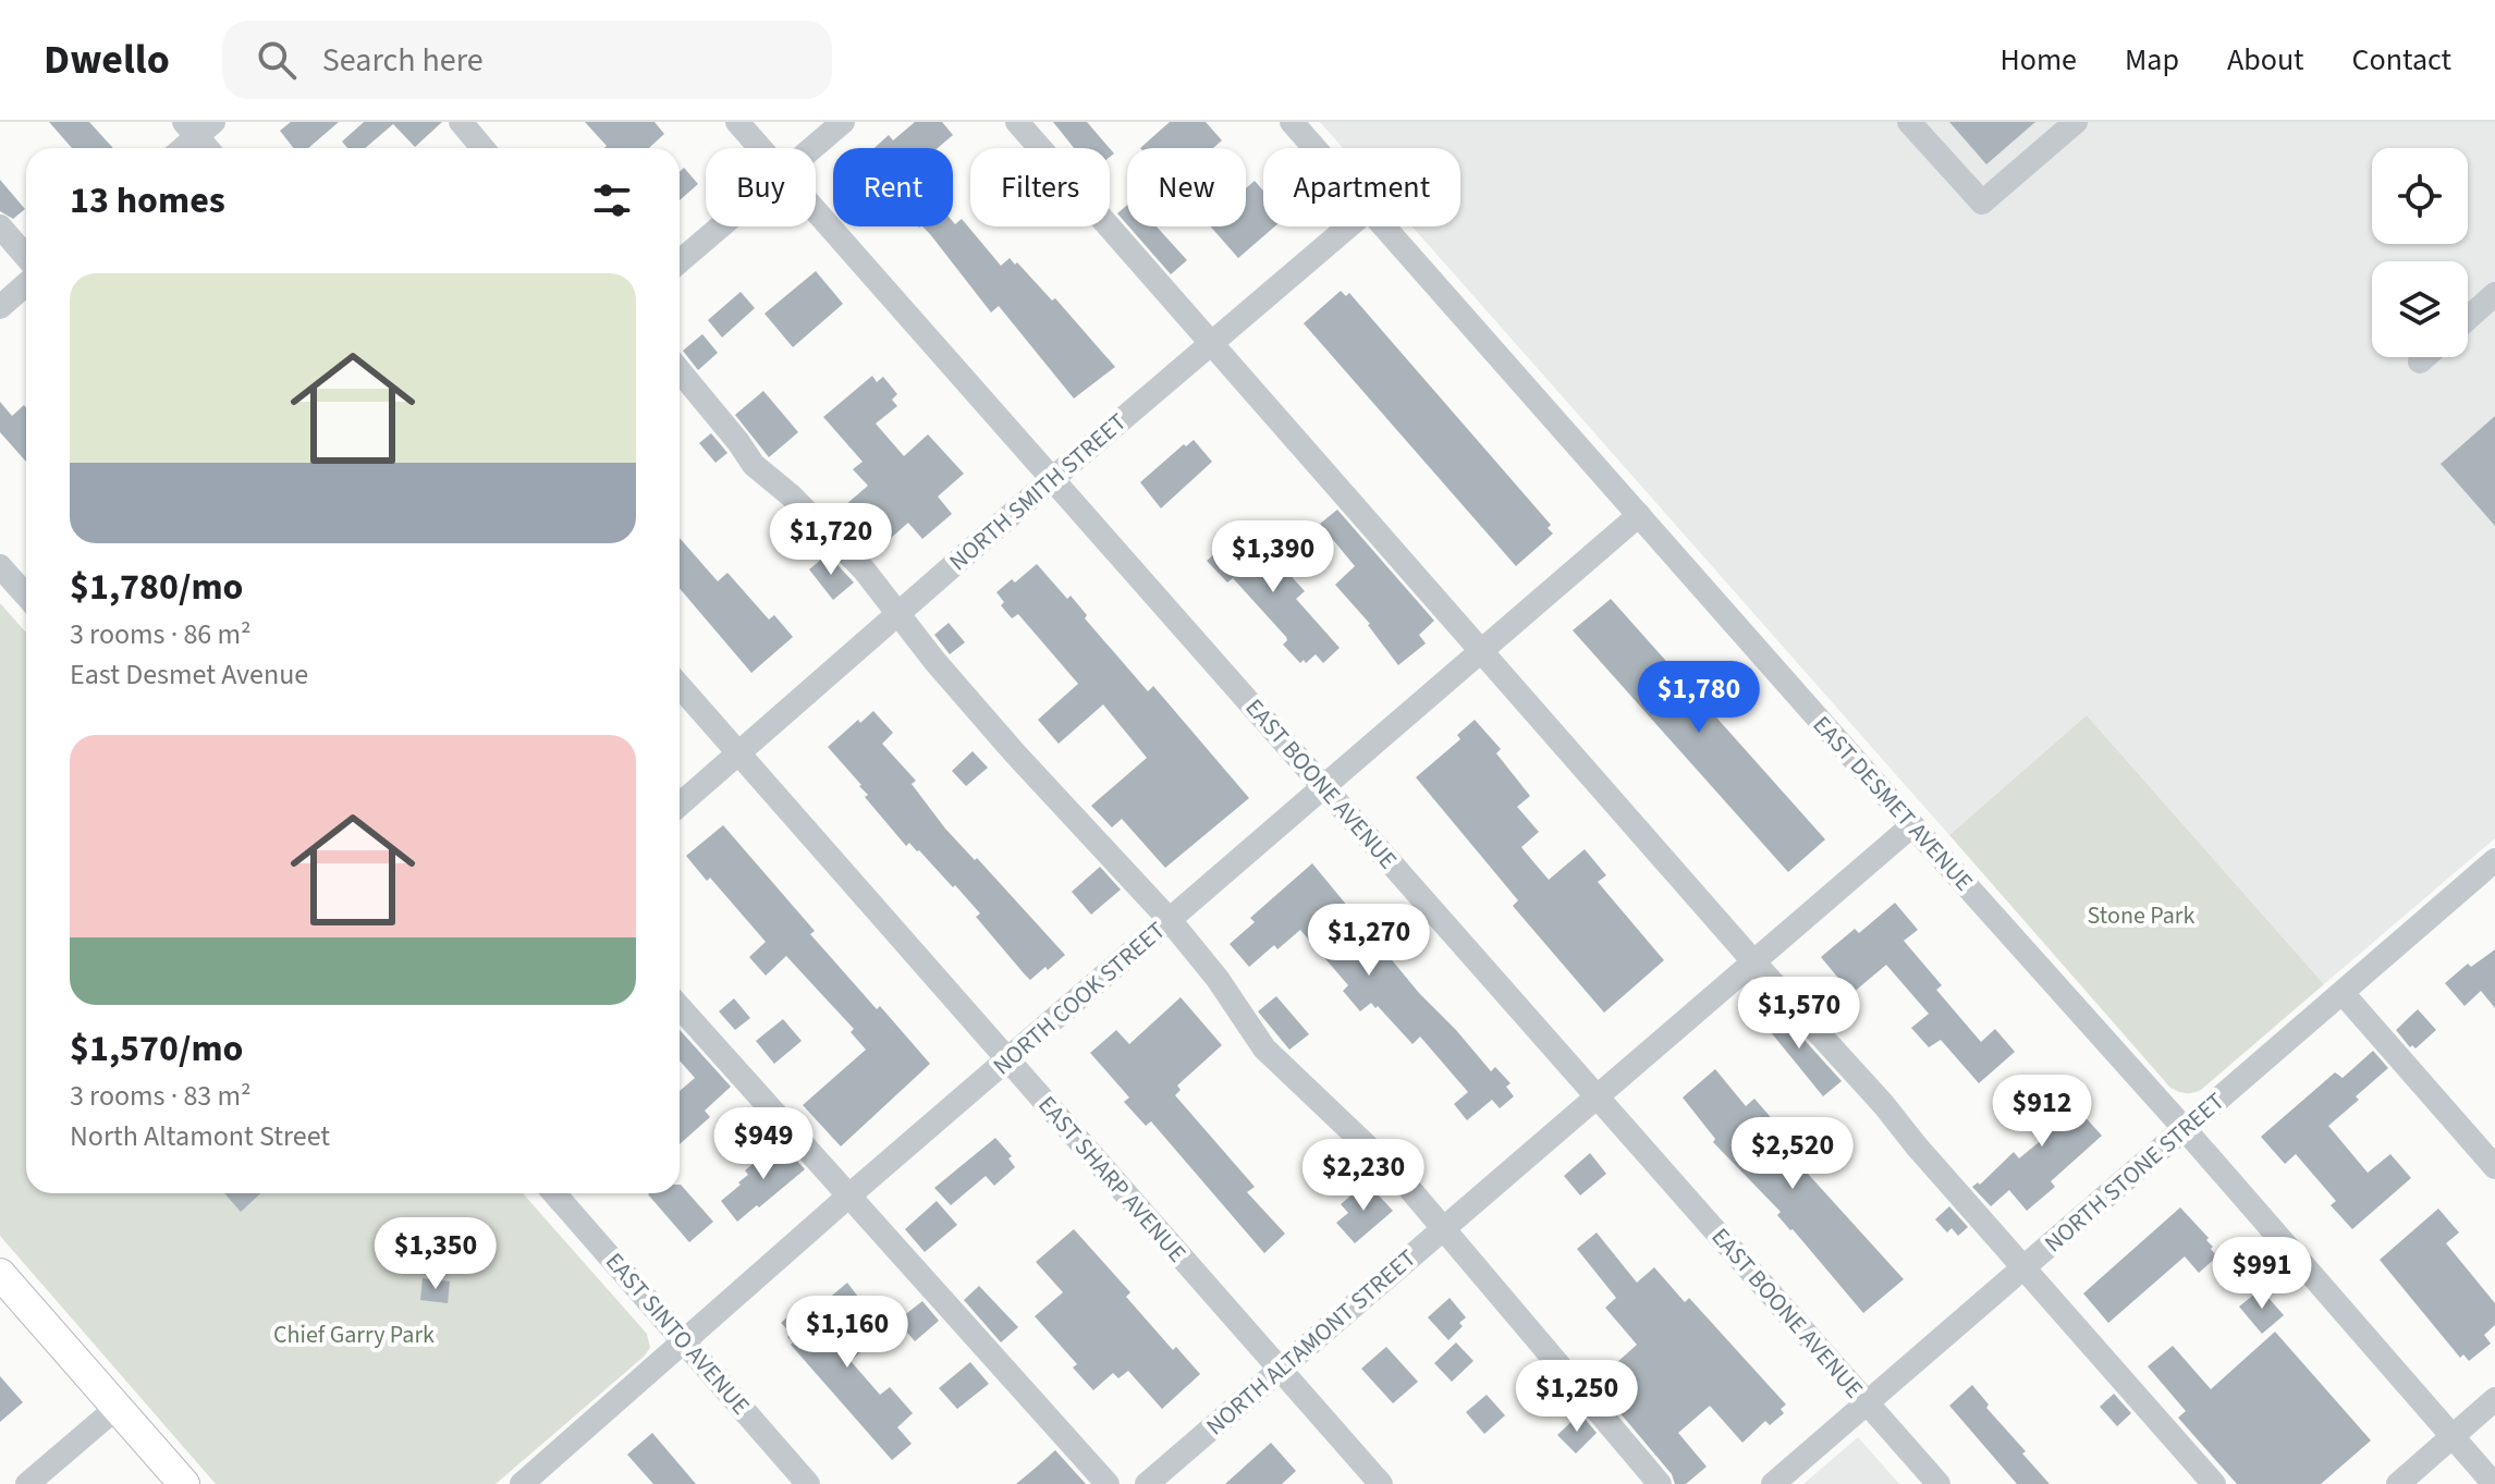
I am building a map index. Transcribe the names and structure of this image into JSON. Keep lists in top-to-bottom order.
{
  "streets": {
    "street": [
      "NORTH SMITH STREET",
      "EAST BOONE AVENUE",
      "EAST DESMET AVENUE",
      "NORTH COOK STREET",
      "NORTH STONE STREET",
      "EAST SHARP AVENUE",
      "EAST SINTO AVENUE",
      "NORTH ALTAMONT STREET"
    ]
  },
  "crossings": [
    ["NORTH SMITH STREET", "EAST BOONE AVENUE"],
    ["NORTH SMITH STREET", "EAST SHARP AVENUE"],
    ["EAST BOONE AVENUE", "NORTH COOK STREET"],
    ["EAST BOONE AVENUE", "NORTH STONE STREET"],
    ["EAST BOONE AVENUE", "NORTH ALTAMONT STREET"],
    ["EAST DESMET AVENUE", "NORTH COOK STREET"],
    ["EAST DESMET AVENUE", "NORTH STONE STREET"],
    ["EAST DESMET AVENUE", "NORTH ALTAMONT STREET"],
    ["NORTH COOK STREET", "EAST SHARP AVENUE"],
    ["NORTH COOK STREET", "EAST SINTO AVENUE"],
    ["EAST SHARP AVENUE", "NORTH ALTAMONT STREET"]
  ],
  "parks": ["Stone Park", "Chief Garry Park"],
  "page": {
    "header": "Dwello",
    "search": "Search here",
    "nav": [
      "Home",
      "Map",
      "About",
      "Contact"
    ],
    "chip": [
      "Buy",
      "Rent",
      "Filters",
      "New",
      "Apartment"
    ],
    "heading": "13 homes",
    "list": [
      {
        "name": "$1,780/mo",
        "note": "3 rooms · 86 m² · East Desmet Avenue"
      },
      {
        "name": "$1,570/mo",
        "note": "3 rooms · 83 m² · North Altamont Street"
      }
    ],
    "price": [
      "$1,720",
      "$1,390",
      "$1,780",
      "$1,270",
      "$1,570",
      "$912",
      "$949",
      "$2,520",
      "$2,230",
      "$1,350",
      "$991",
      "$1,160",
      "$1,250"
    ]
  }
}
